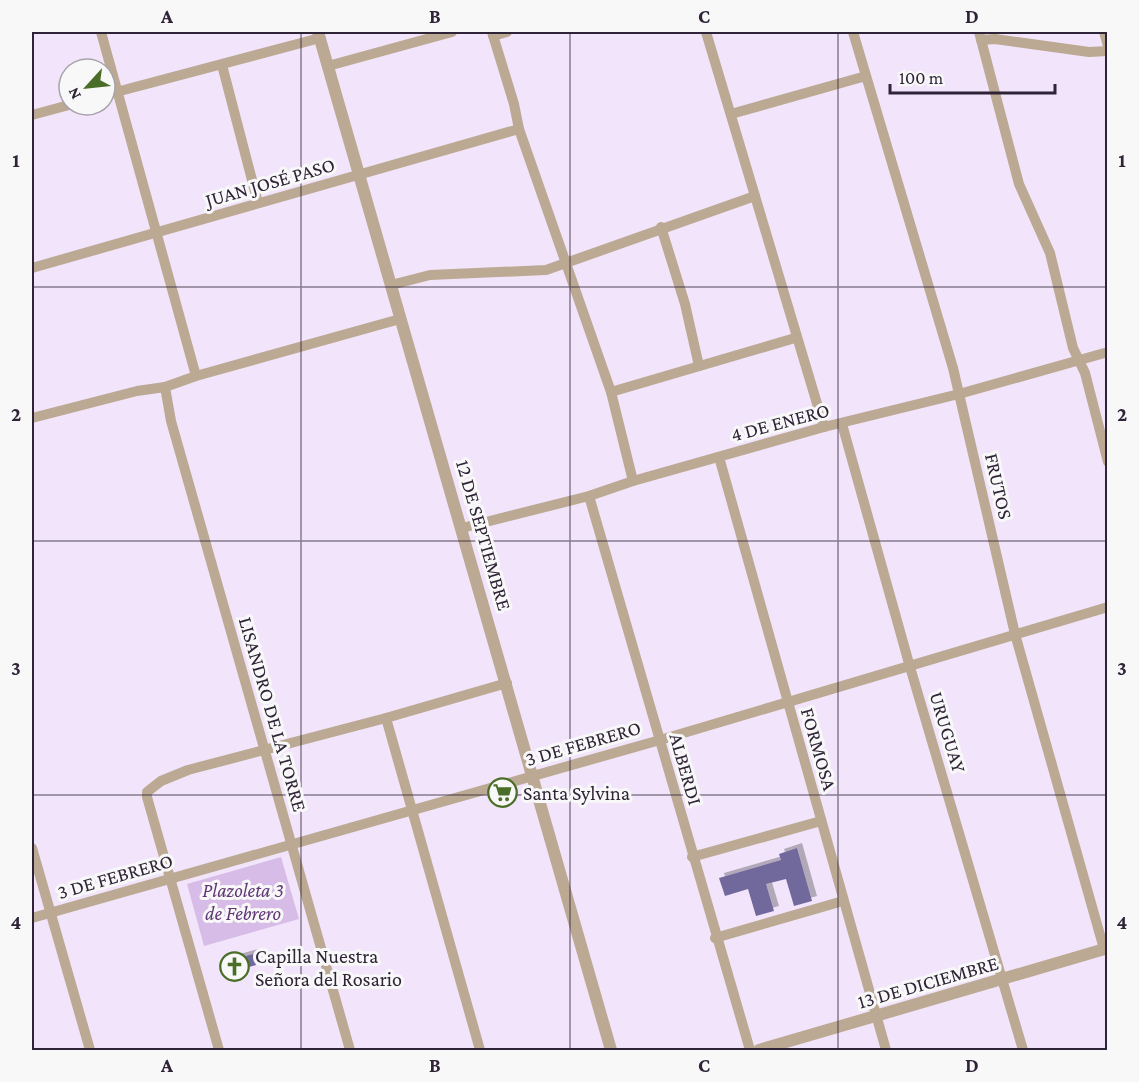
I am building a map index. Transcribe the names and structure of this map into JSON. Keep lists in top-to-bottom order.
{
  "streets": {
    "street": [
      "JUAN JOSÉ PASO",
      "4 DE ENERO",
      "FRUTOS",
      "12 DE SEPTIEMBRE",
      "LISANDRO DE LA TORRE",
      "URUGUAY",
      "3 DE FEBRERO",
      "FORMOSA",
      "ALBERDI",
      "13 DE DICIEMBRE"
    ]
  },
  "crossings": [
    ["JUAN JOSÉ PASO", "12 DE SEPTIEMBRE"],
    ["4 DE ENERO", "FRUTOS"],
    ["4 DE ENERO", "12 DE SEPTIEMBRE"],
    ["4 DE ENERO", "URUGUAY"],
    ["4 DE ENERO", "FORMOSA"],
    ["4 DE ENERO", "ALBERDI"],
    ["FRUTOS", "3 DE FEBRERO"],
    ["FRUTOS", "13 DE DICIEMBRE"],
    ["12 DE SEPTIEMBRE", "3 DE FEBRERO"],
    ["LISANDRO DE LA TORRE", "3 DE FEBRERO"],
    ["URUGUAY", "3 DE FEBRERO"],
    ["URUGUAY", "13 DE DICIEMBRE"],
    ["3 DE FEBRERO", "FORMOSA"],
    ["3 DE FEBRERO", "ALBERDI"],
    ["FORMOSA", "13 DE DICIEMBRE"]
  ],
  "parks": ["Plazoleta 3 de Febrero"],
  "places": {
    "supermarket": ["Santa Sylvina"],
    "church": ["Capilla Nuestra Señora del Rosario"]
  },
  "scale_bar": "100 m",
  "north": "bottom left",
  "grid": {
    "columns": [
      "A",
      "B",
      "C",
      "D"
    ],
    "rows": [
      "1",
      "2",
      "3",
      "4"
    ]
  }
}
